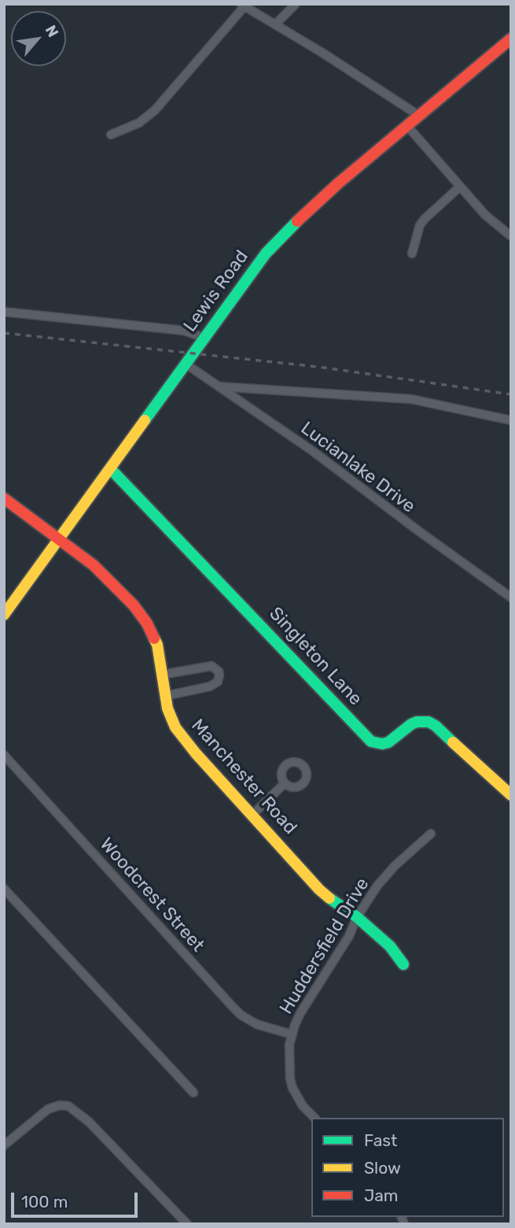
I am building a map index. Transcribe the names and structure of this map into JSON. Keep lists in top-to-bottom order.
{
  "streets": {
    "street": [
      "Lewis Road",
      "Lucianlake Drive",
      "Singleton Lane",
      "Manchester Road",
      "Woodcrest Street",
      "Huddersfield Drive"
    ]
  },
  "crossings": [
    ["Lewis Road", "Lucianlake Drive"],
    ["Lewis Road", "Singleton Lane"],
    ["Lewis Road", "Manchester Road"],
    ["Manchester Road", "Huddersfield Drive"],
    ["Woodcrest Street", "Huddersfield Drive"]
  ],
  "legend": ["Fast", "Slow", "Jam"],
  "scale_bar": "100 m",
  "north": "top right"
}
